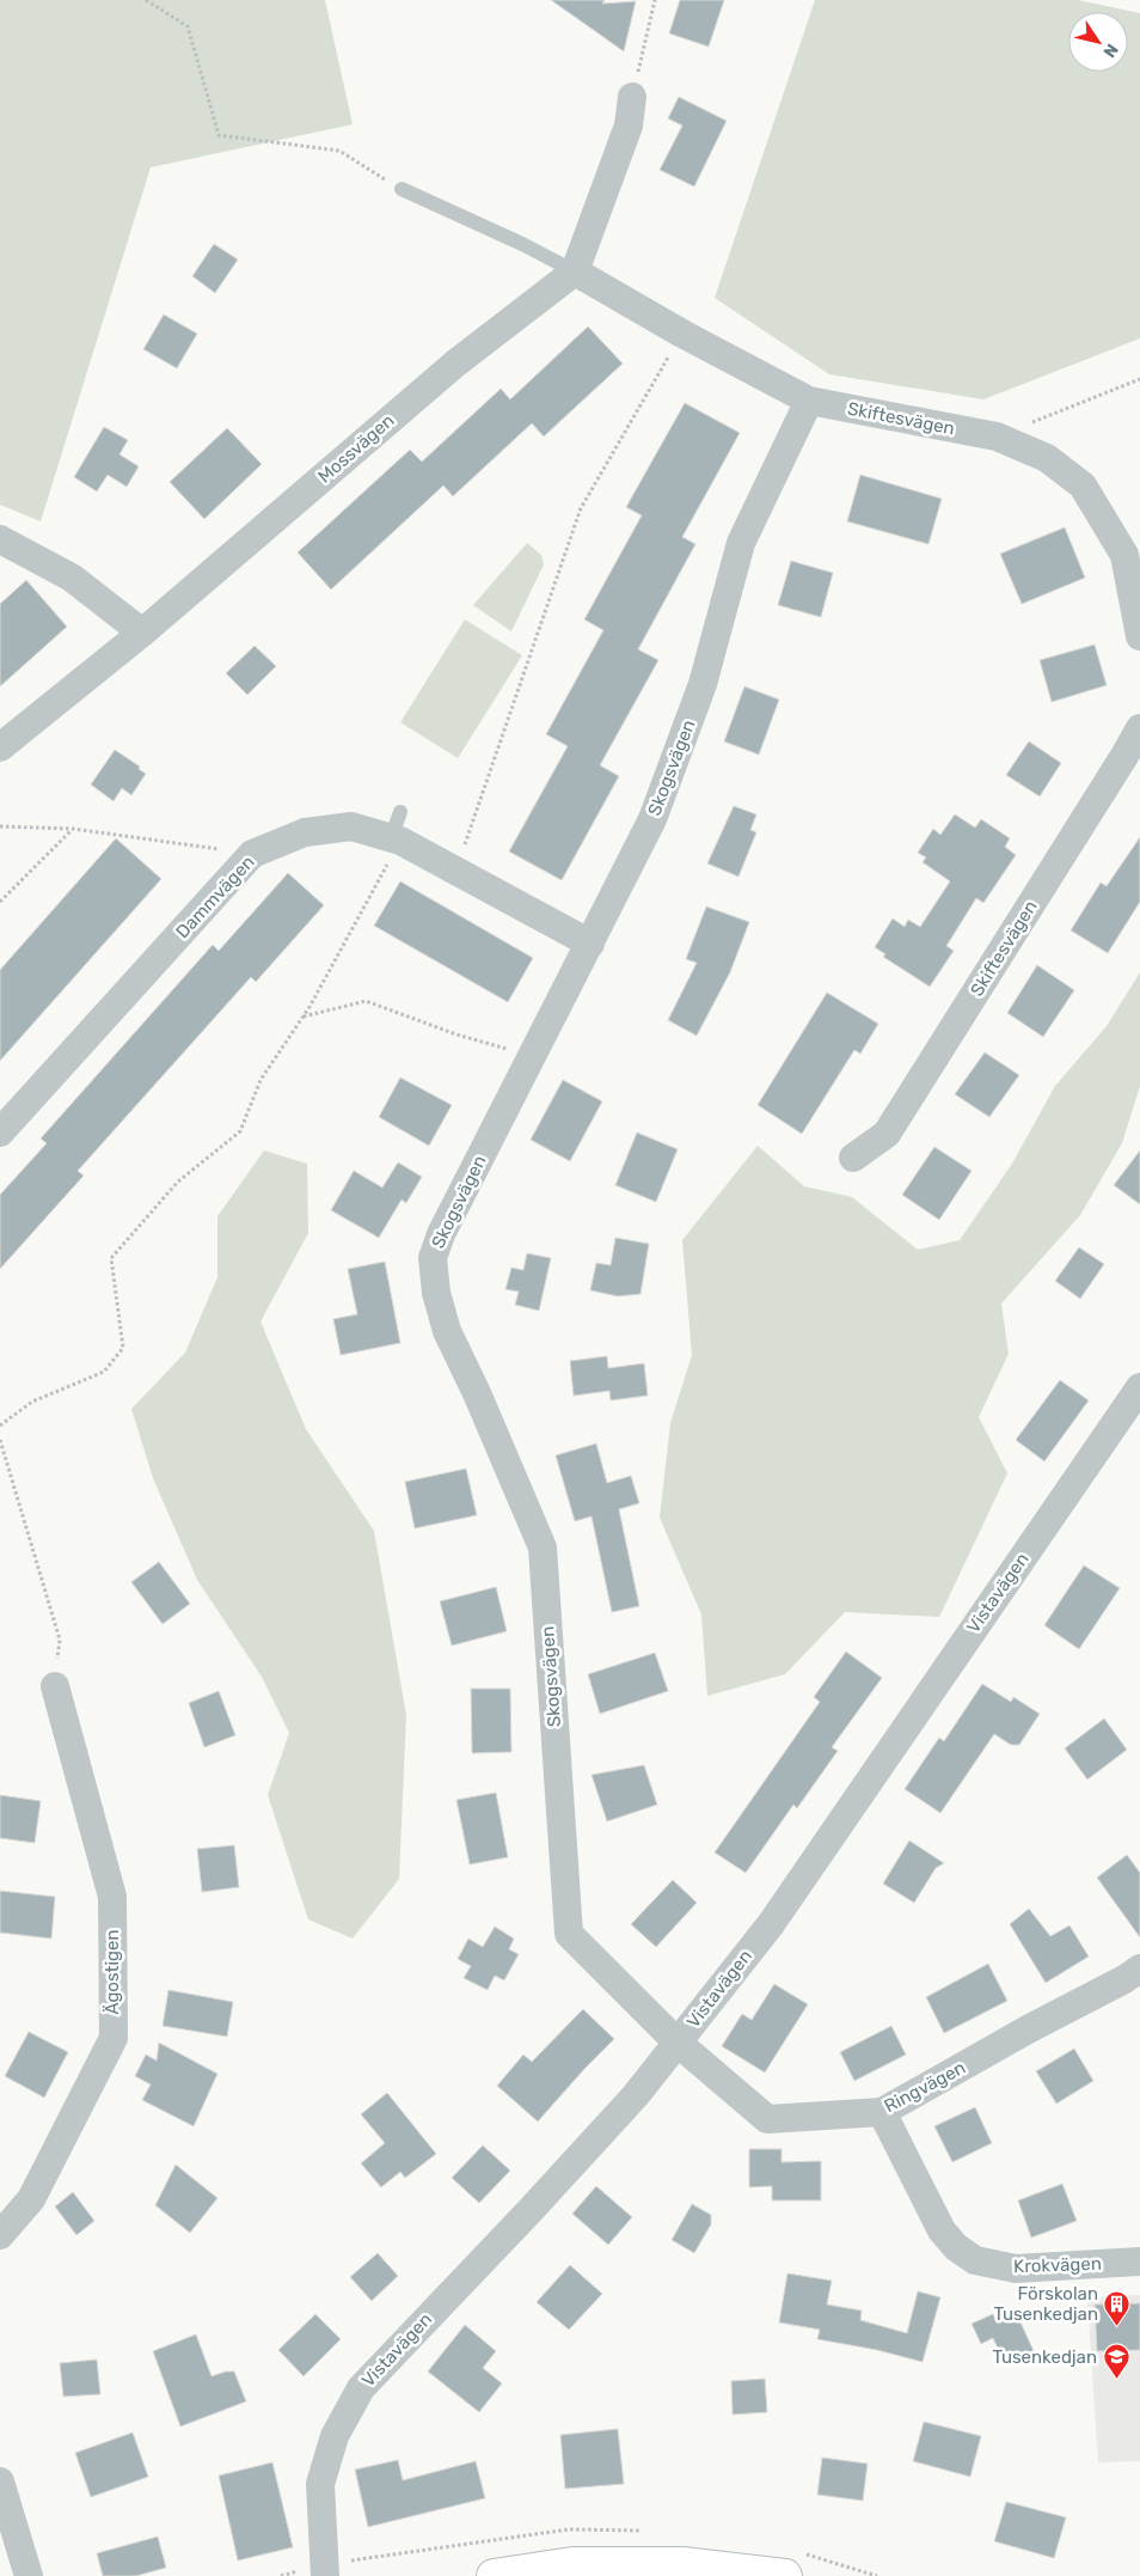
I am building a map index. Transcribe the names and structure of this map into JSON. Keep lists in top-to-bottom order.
{
  "streets": {
    "street": [
      "Skiftesvägen",
      "Mossvägen",
      "Skogsvägen",
      "Dammvägen",
      "Vistavägen",
      "Ägostigen",
      "Ringvägen",
      "Krokvägen"
    ]
  },
  "crossings": [
    ["Skiftesvägen", "Mossvägen"],
    ["Skiftesvägen", "Skogsvägen"],
    ["Skogsvägen", "Dammvägen"],
    ["Skogsvägen", "Vistavägen"],
    ["Skogsvägen", "Ringvägen"],
    ["Vistavägen", "Ringvägen"],
    ["Ringvägen", "Krokvägen"]
  ],
  "places": {
    "building": ["Förskolan Tusenkedjan"],
    "school or university": ["Tusenkedjan"]
  },
  "north": "bottom right"
}
